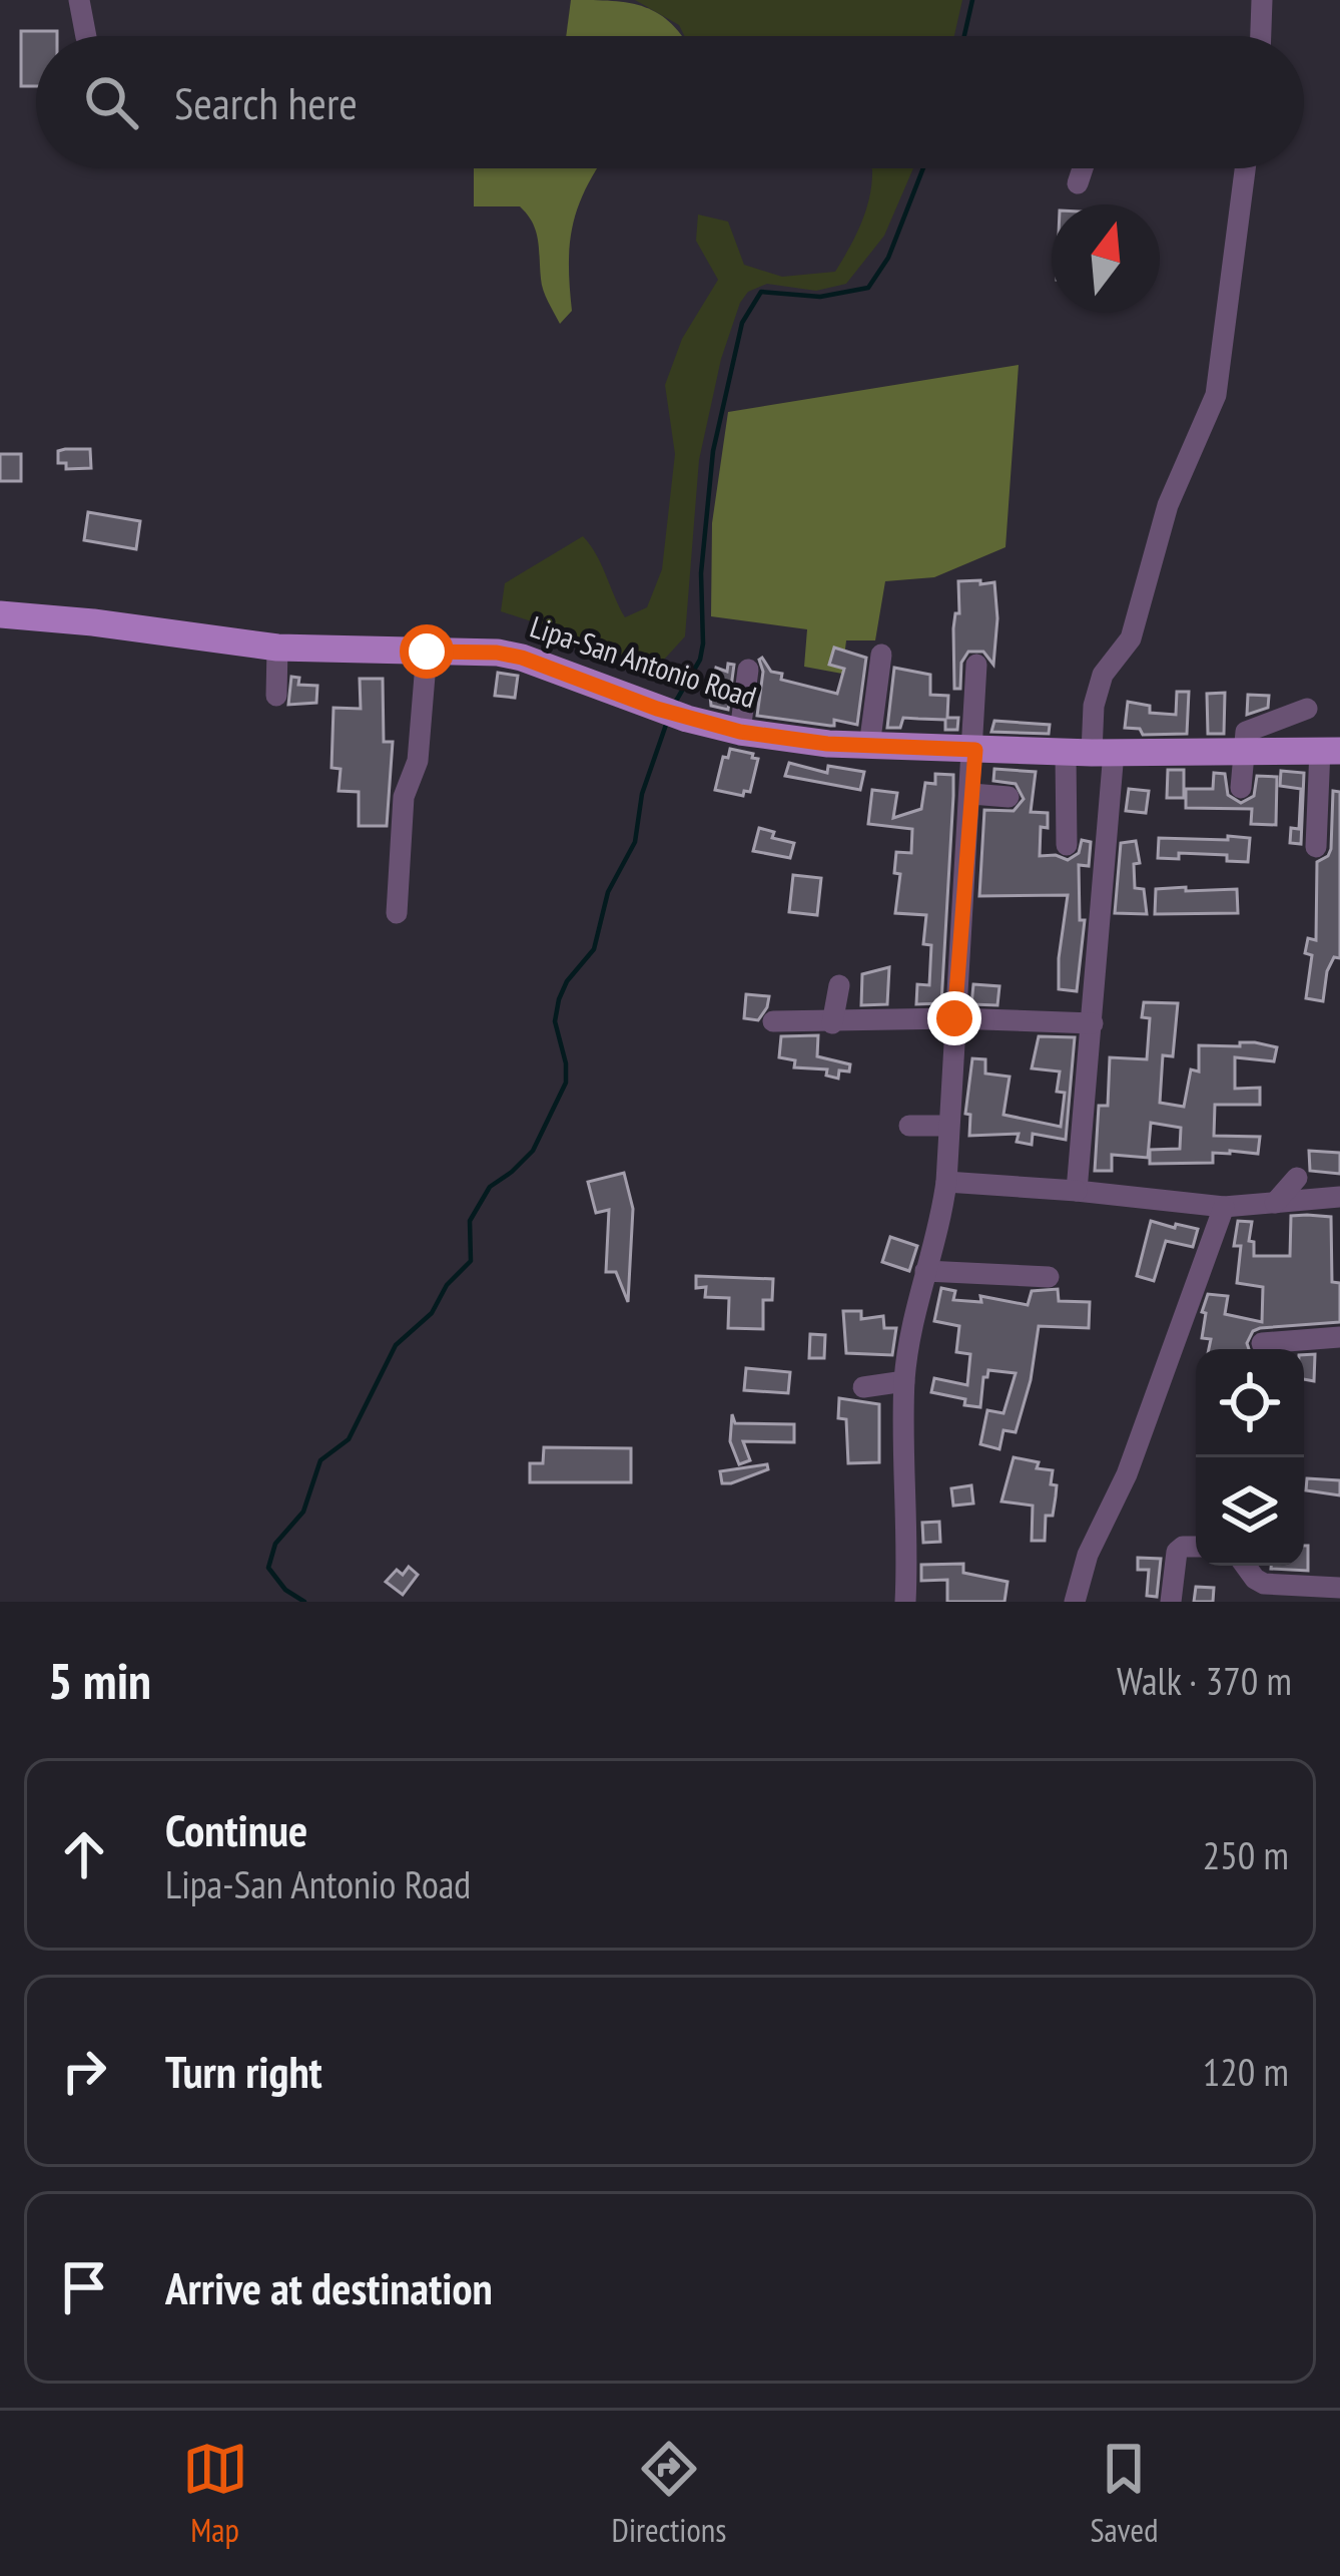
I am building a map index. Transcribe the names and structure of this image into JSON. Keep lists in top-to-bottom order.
{
  "streets": {
    "main road": ["Lipa-San Antonio Road"]
  },
  "north": "top",
  "page": {
    "search": "Search here",
    "heading": ["5 min", "Walk · 370 m"],
    "list": [
      ["Continue", "Lipa-San Antonio Road", "250 m"],
      ["Turn right", "120 m"],
      "Arrive at destination"
    ],
    "nav": ["Map", "Directions", "Saved"]
  }
}
